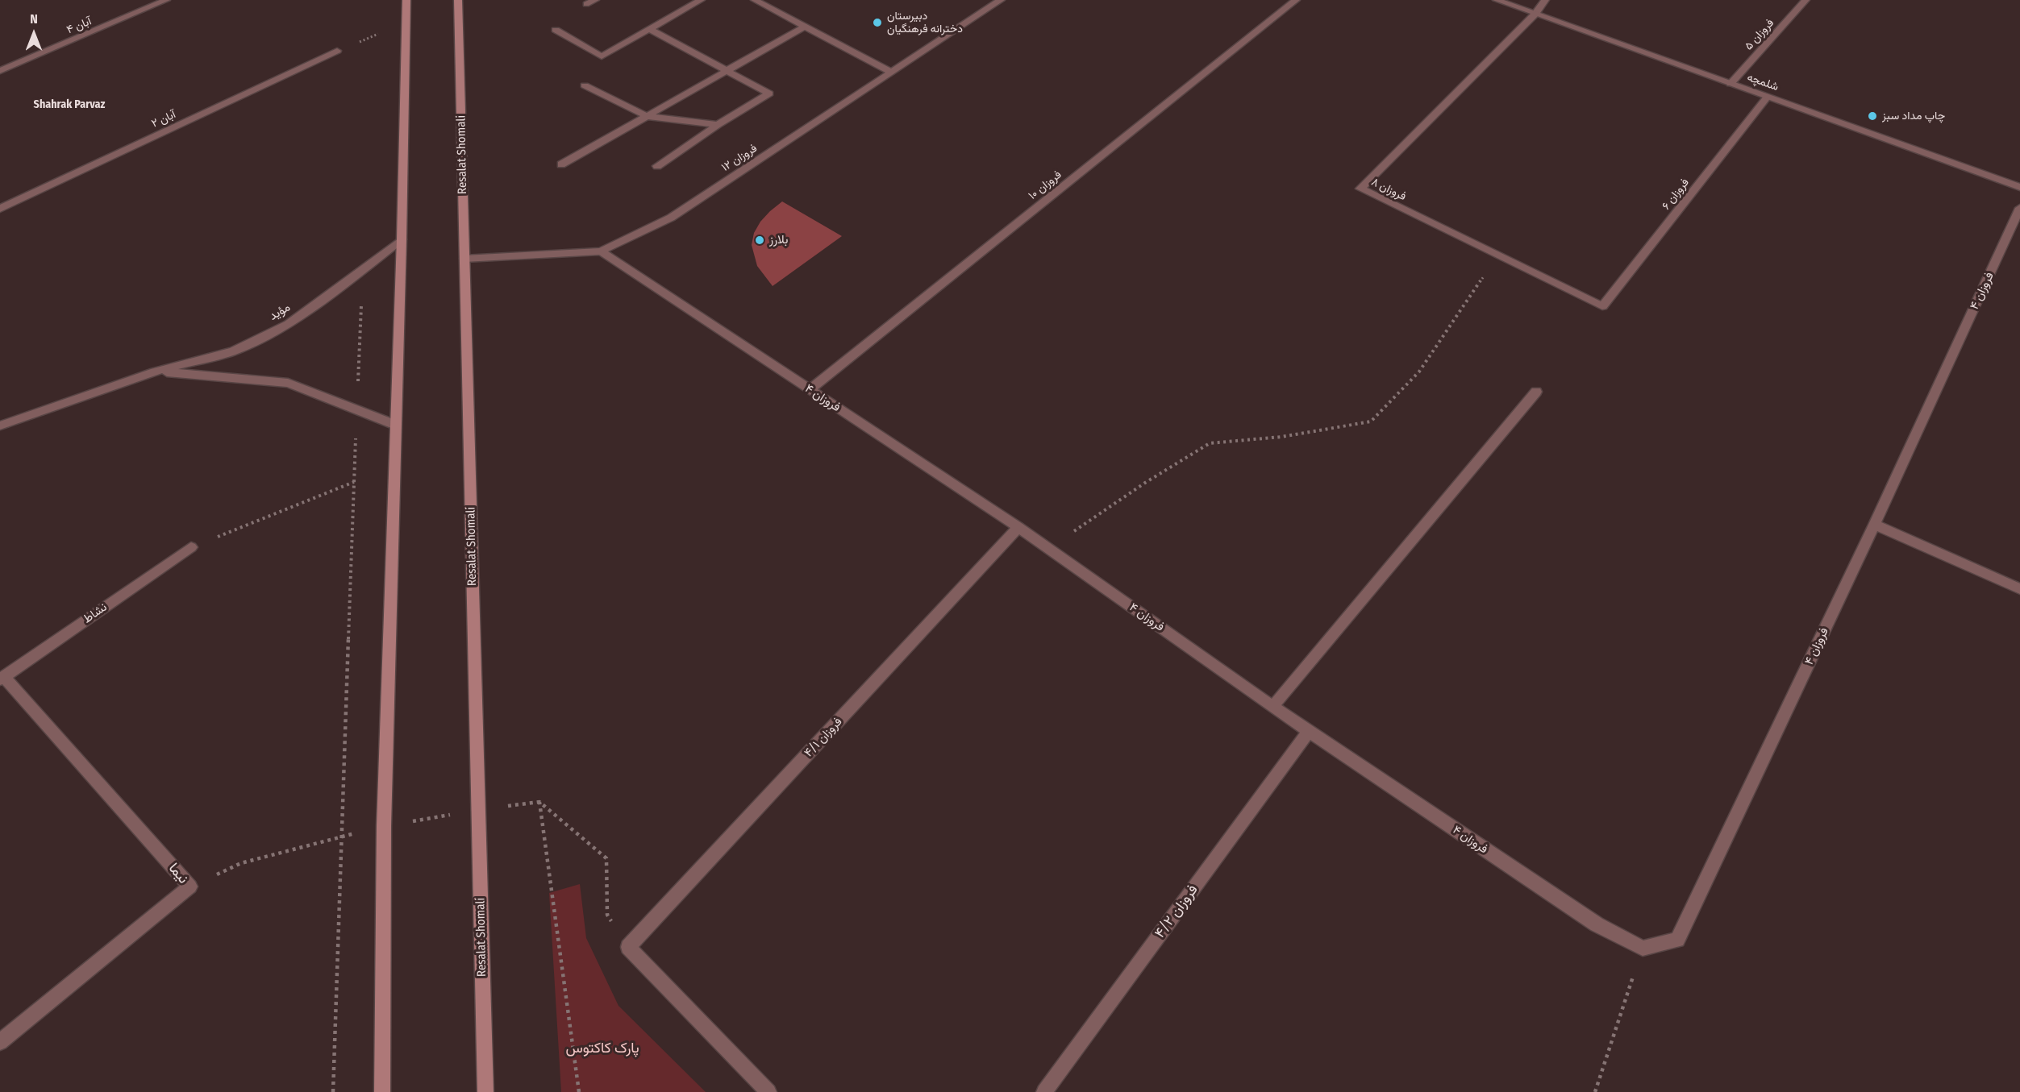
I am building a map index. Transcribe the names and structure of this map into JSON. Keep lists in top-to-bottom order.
{
  "streets": {
    "main road": ["Resalat Shomali"],
    "street": [
      "آبان ۴",
      "فروزان ۵",
      "شلمچه",
      "آبان ۲",
      "فروزان ۱۲",
      "فروزان ۱۰",
      "فروزان ۸",
      "فروزان ۶",
      "فروزان ۴",
      "مؤید",
      "نشاط",
      "فروزان ۴/۱",
      "نیما",
      "فروزان ۴/۲"
    ]
  },
  "crossings": [
    ["فروزان ۵", "شلمچه"],
    ["شلمچه", "فروزان ۸"],
    ["شلمچه", "فروزان ۶"],
    ["Resalat Shomali", "فروزان ۱۲"],
    ["فروزان ۱۲", "فروزان ۴"],
    ["فروزان ۱۰", "فروزان ۴"],
    ["فروزان ۸", "فروزان ۶"],
    ["فروزان ۴", "فروزان ۴/۱"],
    ["فروزان ۴", "فروزان ۴/۲"],
    ["نشاط", "نیما"]
  ],
  "districts": ["Shahrak Parvaz"],
  "parks": ["پارک کاکتوس"],
  "places": ["دبیرستان دخترانه فرهنگیان", "چاپ مداد سبز", "بلارز"],
  "north": "top"
}
